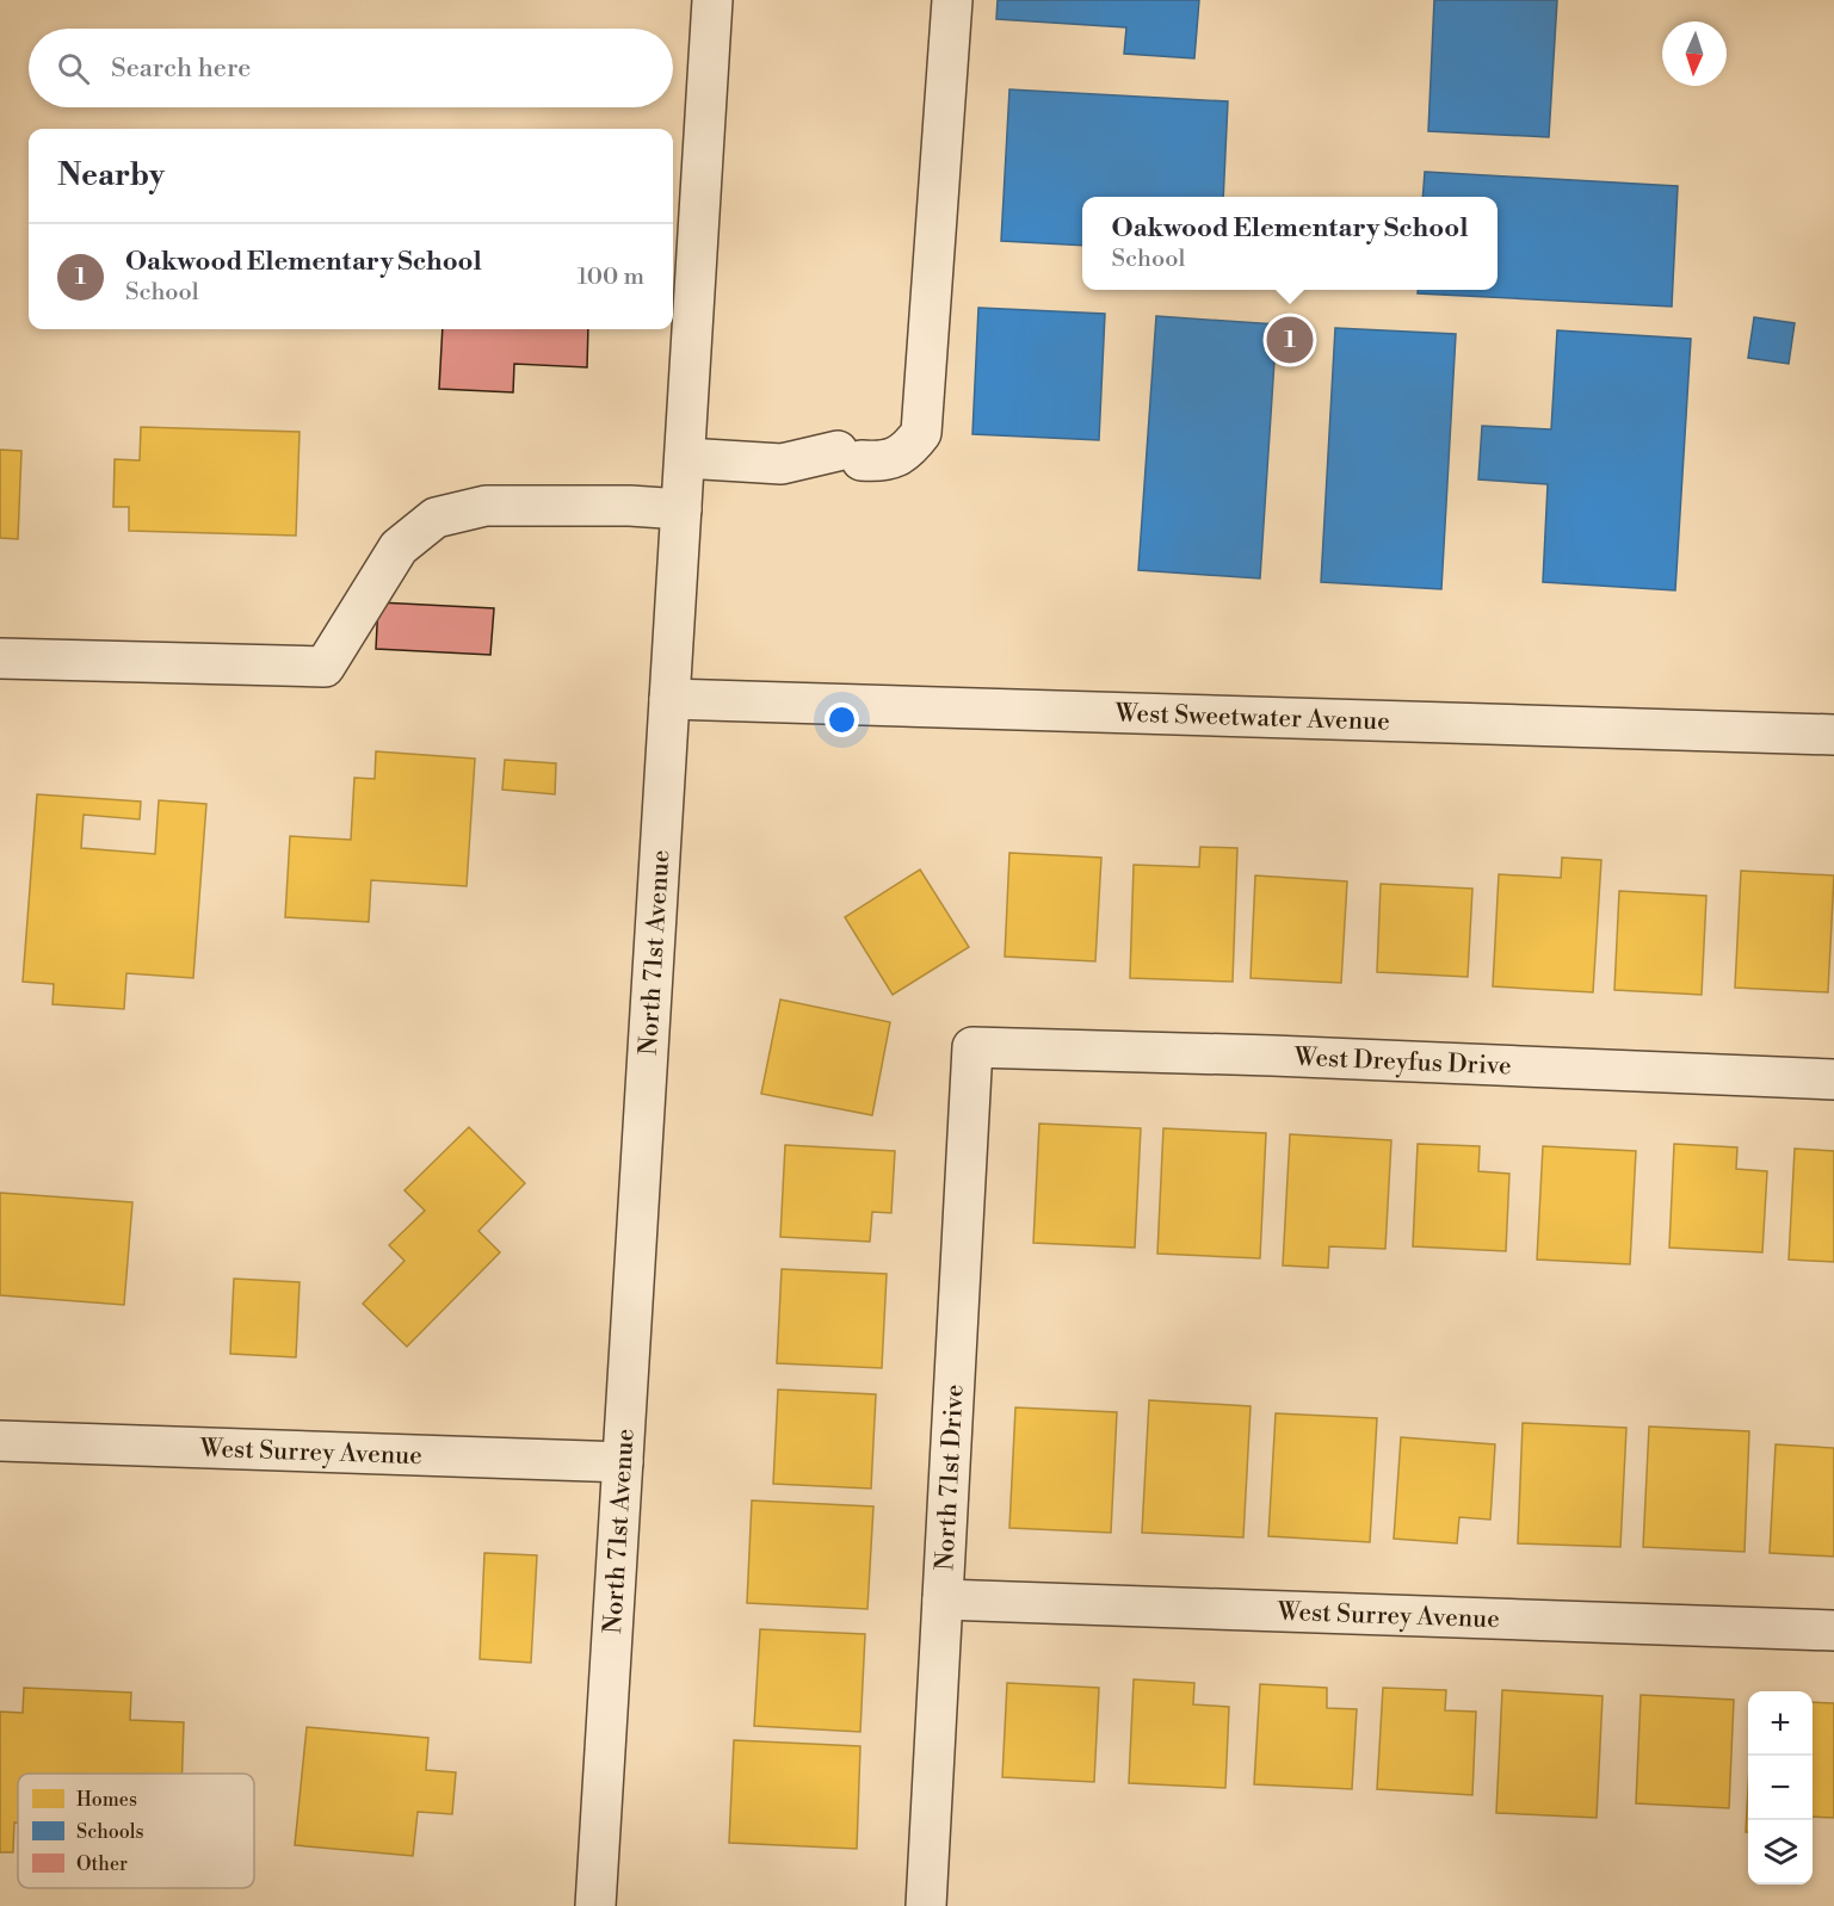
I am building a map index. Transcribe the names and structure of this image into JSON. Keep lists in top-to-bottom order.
{
  "streets": {
    "street": [
      "West Sweetwater Avenue",
      "North 71st Avenue",
      "West Dreyfus Drive",
      "West Surrey Avenue",
      "North 71st Drive"
    ]
  },
  "crossings": [
    ["West Sweetwater Avenue", "North 71st Avenue"],
    ["North 71st Avenue", "West Surrey Avenue"],
    ["West Dreyfus Drive", "North 71st Drive"],
    ["West Surrey Avenue", "North 71st Drive"]
  ],
  "legend": ["Homes", "Schools", "Other"],
  "north": "bottom",
  "page": {
    "search": "Search here",
    "heading": "Nearby",
    "popup": ["Oakwood Elementary School", "School"],
    "list": [
      {
        "mark": "1",
        "name": "Oakwood Elementary School",
        "note": "School",
        "value": "100 m"
      }
    ],
    "pins": "1",
    "map_buttons": ["+", "−"]
  }
}
